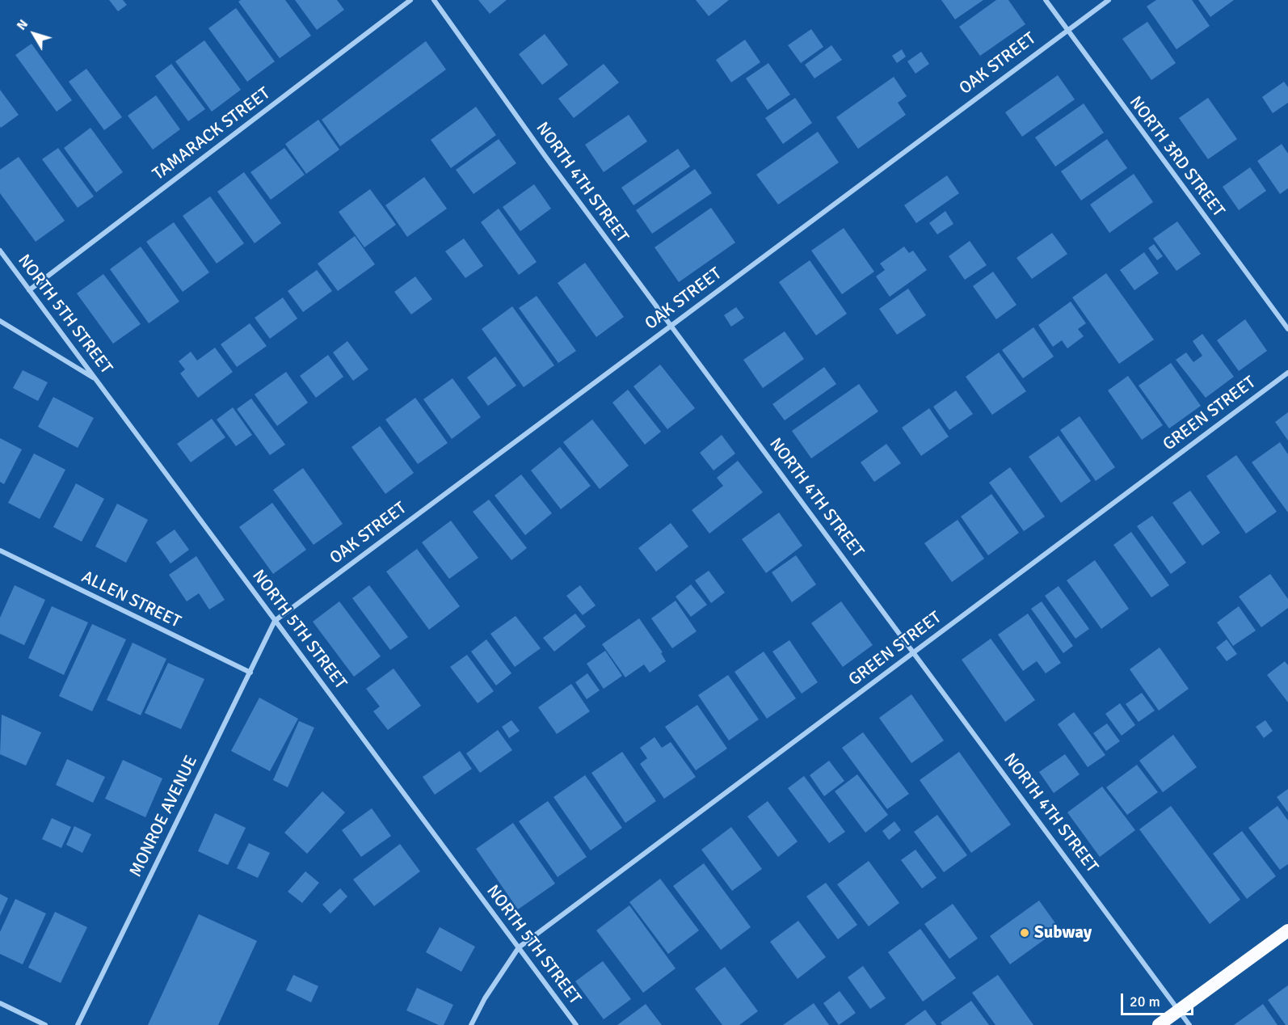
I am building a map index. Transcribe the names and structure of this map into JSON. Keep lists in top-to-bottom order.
{
  "streets": {
    "street": [
      "OAK STREET",
      "TAMARACK STREET",
      "NORTH 3RD STREET",
      "NORTH 4TH STREET",
      "NORTH 5TH STREET",
      "GREEN STREET",
      "ALLEN STREET",
      "MONROE AVENUE"
    ]
  },
  "crossings": [
    ["OAK STREET", "NORTH 3RD STREET"],
    ["OAK STREET", "NORTH 4TH STREET"],
    ["OAK STREET", "NORTH 5TH STREET"],
    ["OAK STREET", "MONROE AVENUE"],
    ["TAMARACK STREET", "NORTH 5TH STREET"],
    ["NORTH 4TH STREET", "GREEN STREET"],
    ["NORTH 5TH STREET", "GREEN STREET"],
    ["NORTH 5TH STREET", "MONROE AVENUE"],
    ["ALLEN STREET", "MONROE AVENUE"]
  ],
  "places": ["Subway"],
  "scale_bar": "20 m",
  "north": "top left"
}
